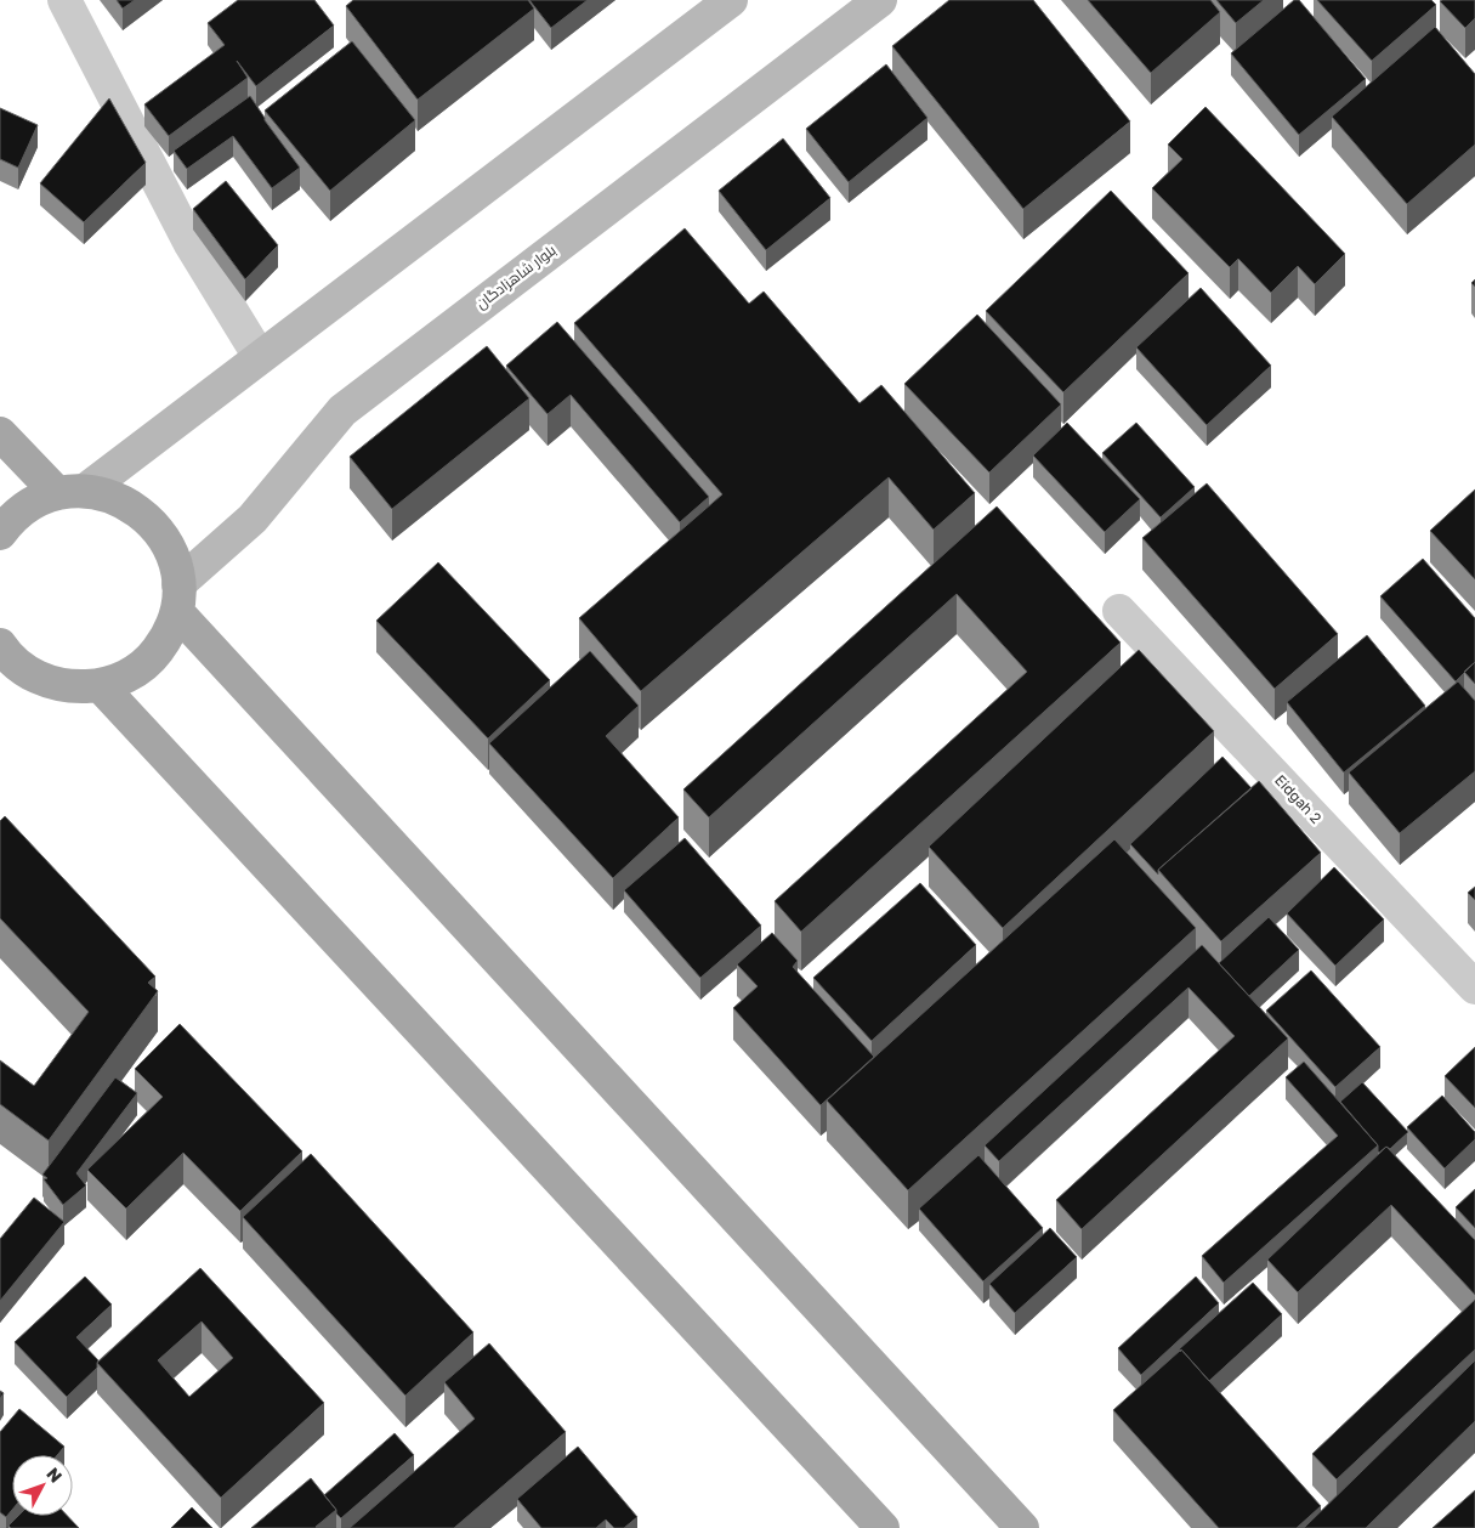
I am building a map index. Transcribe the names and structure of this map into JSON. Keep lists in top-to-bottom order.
{
  "streets": {
    "main road": ["بلوار شاهزادگان"],
    "street": ["Eidgah 2"]
  },
  "north": "top right"
}
